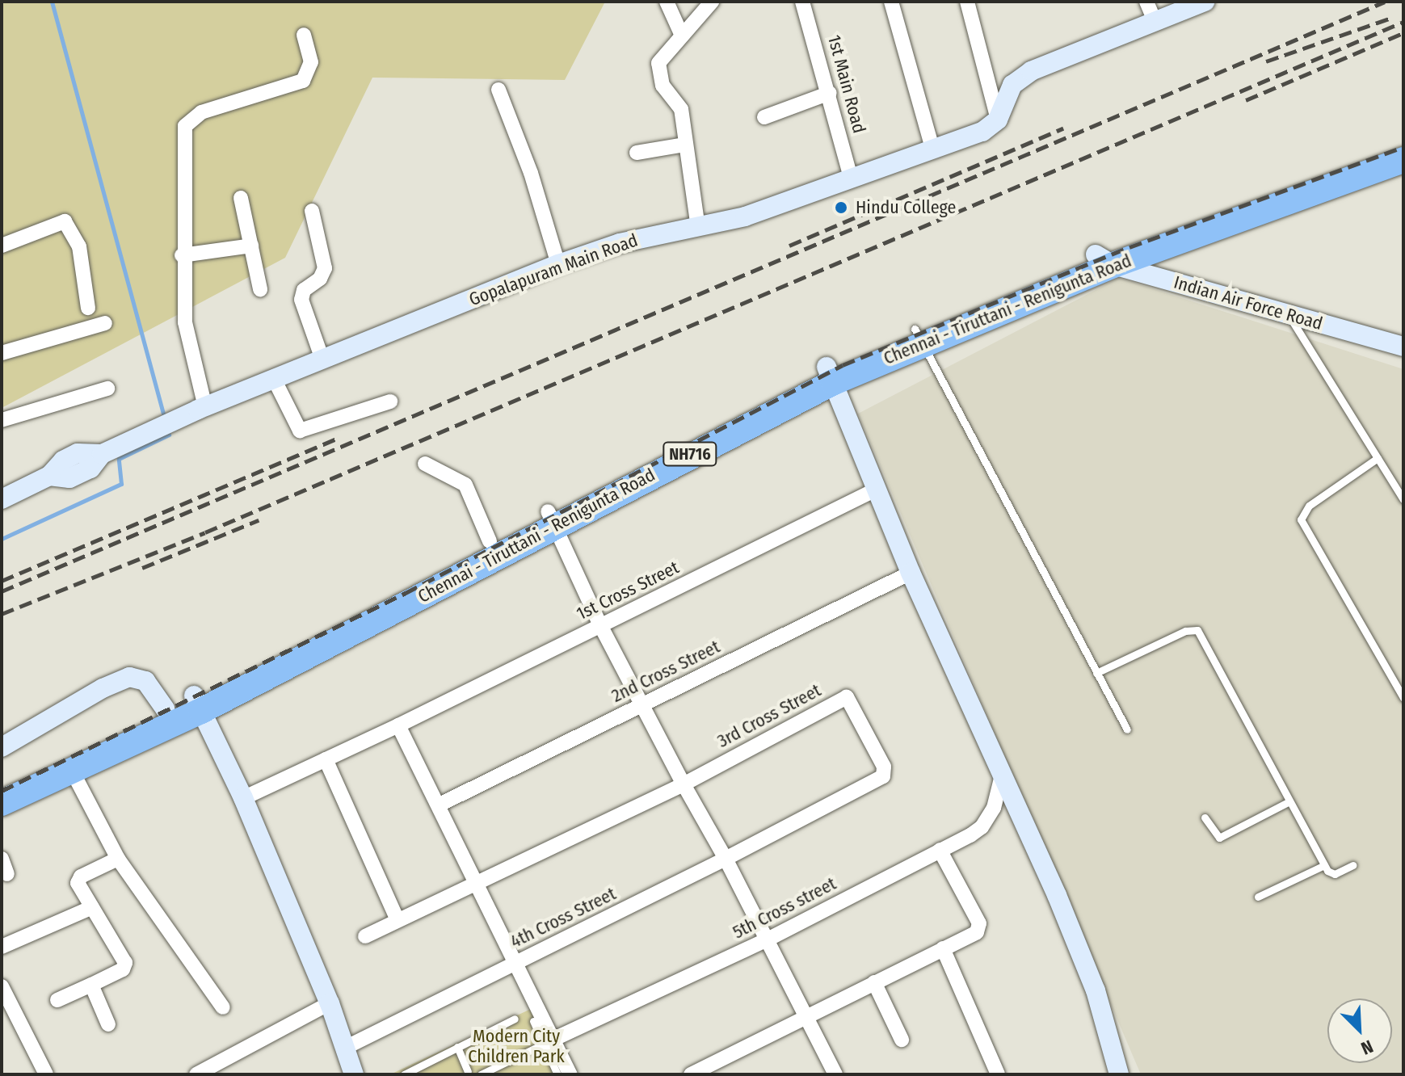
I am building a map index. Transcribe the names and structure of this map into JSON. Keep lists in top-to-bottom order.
{
  "streets": {
    "highway": ["Chennai - Tiruttani - Renigunta Road", "NH716"],
    "street": [
      "1st Main Road",
      "Gopalapuram Main Road",
      "Indian Air Force Road",
      "1st Cross Street",
      "2nd Cross Street",
      "3rd Cross Street",
      "5th Cross street",
      "4th Cross Street"
    ]
  },
  "crossings": [
    ["1st Main Road", "Gopalapuram Main Road"],
    ["Indian Air Force Road", "Chennai - Tiruttani - Renigunta Road"],
    ["3rd Cross Street", "4th Cross Street"]
  ],
  "parks": ["Modern City Children Park"],
  "places": ["Hindu College"],
  "north": "bottom right"
}
